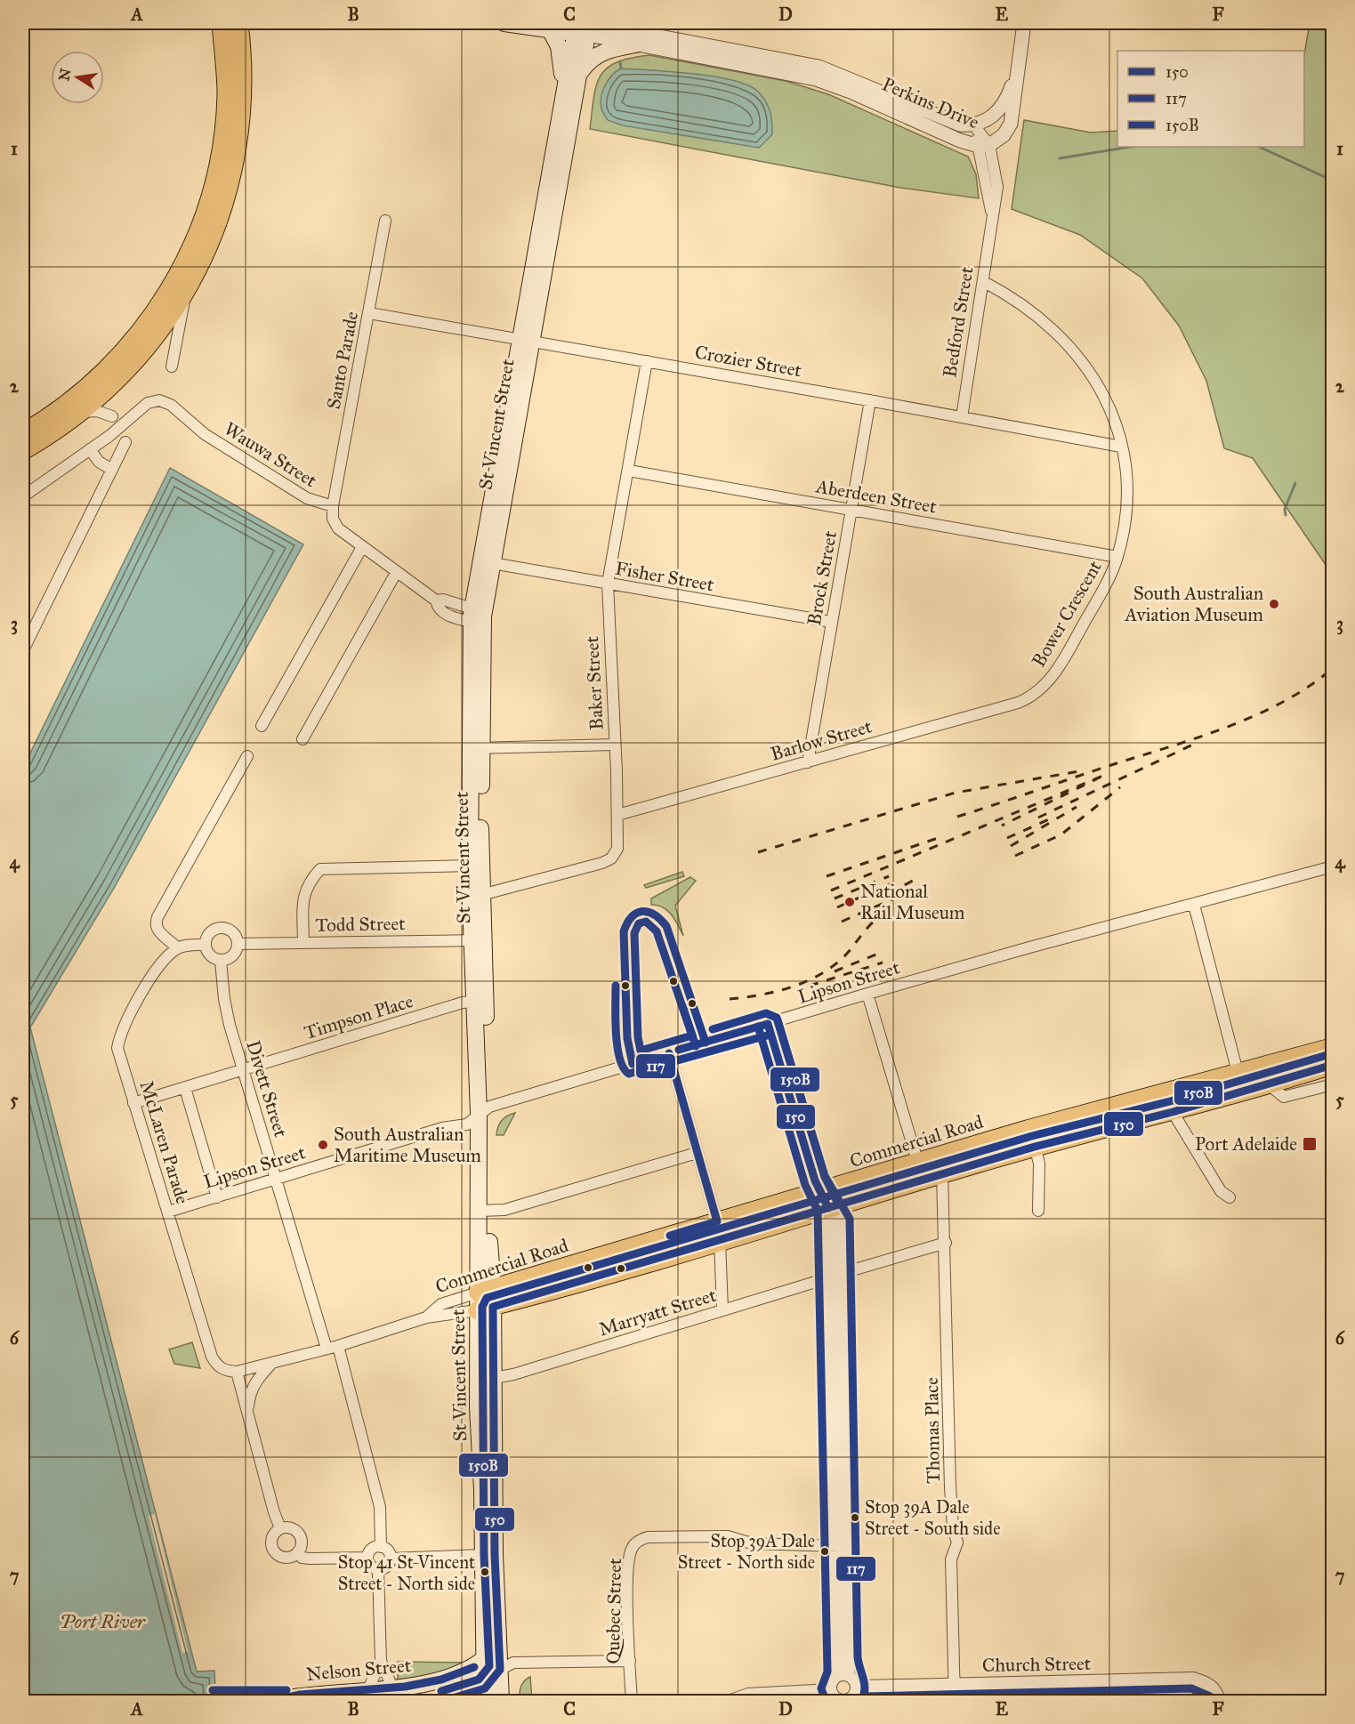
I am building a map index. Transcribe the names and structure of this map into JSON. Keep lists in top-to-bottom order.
{
  "streets": {
    "main road": [
      "Perkins Drive",
      "St Vincent Street",
      "Commercial Road",
      "Nelson Street"
    ],
    "street": [
      "Bedford Street",
      "Santo Parade",
      "Crozier Street",
      "Wauwa Street",
      "Aberdeen Street",
      "Fisher Street",
      "Brock Street",
      "Bower Crescent",
      "Baker Street",
      "Barlow Street",
      "Todd Street",
      "Lipson Street",
      "Timpson Place",
      "Divett Street",
      "McLaren Parade",
      "Marryatt Street",
      "Thomas Place",
      "Quebec Street",
      "Church Street"
    ]
  },
  "crossings": [
    ["Perkins Drive", "Bedford Street"],
    ["Perkins Drive", "St Vincent Street"],
    ["Bedford Street", "Crozier Street"],
    ["Bedford Street", "Bower Crescent"],
    ["Santo Parade", "Crozier Street"],
    ["Santo Parade", "Wauwa Street"],
    ["Crozier Street", "St Vincent Street"],
    ["Crozier Street", "Brock Street"],
    ["Crozier Street", "Bower Crescent"],
    ["Crozier Street", "Baker Street"],
    ["St Vincent Street", "Wauwa Street"],
    ["St Vincent Street", "Fisher Street"],
    ["St Vincent Street", "Baker Street"],
    ["St Vincent Street", "Todd Street"],
    ["St Vincent Street", "Lipson Street"],
    ["St Vincent Street", "Timpson Place"],
    ["St Vincent Street", "Commercial Road"],
    ["St Vincent Street", "Marryatt Street"],
    ["St Vincent Street", "Nelson Street"],
    ["Aberdeen Street", "Brock Street"],
    ["Aberdeen Street", "Bower Crescent"],
    ["Aberdeen Street", "Baker Street"],
    ["Fisher Street", "Brock Street"],
    ["Fisher Street", "Baker Street"],
    ["Brock Street", "Barlow Street"],
    ["Bower Crescent", "Barlow Street"],
    ["Baker Street", "Barlow Street"],
    ["Todd Street", "Divett Street"],
    ["Lipson Street", "Divett Street"],
    ["Lipson Street", "McLaren Parade"],
    ["Timpson Place", "Divett Street"],
    ["Timpson Place", "McLaren Parade"],
    ["Divett Street", "Commercial Road"],
    ["Commercial Road", "McLaren Parade"],
    ["Commercial Road", "Thomas Place"],
    ["Marryatt Street", "Thomas Place"],
    ["Thomas Place", "Church Street"]
  ],
  "water": ["Port River"],
  "places": {
    "other": [
      "South Australian Aviation Museum",
      "National Rail Museum",
      "South Australian Maritime Museum",
      "Stop 39A Dale Street - South side",
      "Stop 39A Dale Street - North side",
      "Stop 41 St Vincent Street - North side"
    ],
    "transit": ["Port Adelaide"]
  },
  "lines": ["transit line 150", "transit line 150B", "transit line 117"],
  "legend": ["150", "117", "150B"],
  "north": "left",
  "grid": {
    "columns": [
      "A",
      "B",
      "C",
      "D",
      "E",
      "F"
    ],
    "rows": [
      "1",
      "2",
      "3",
      "4",
      "5",
      "6",
      "7"
    ]
  }
}
